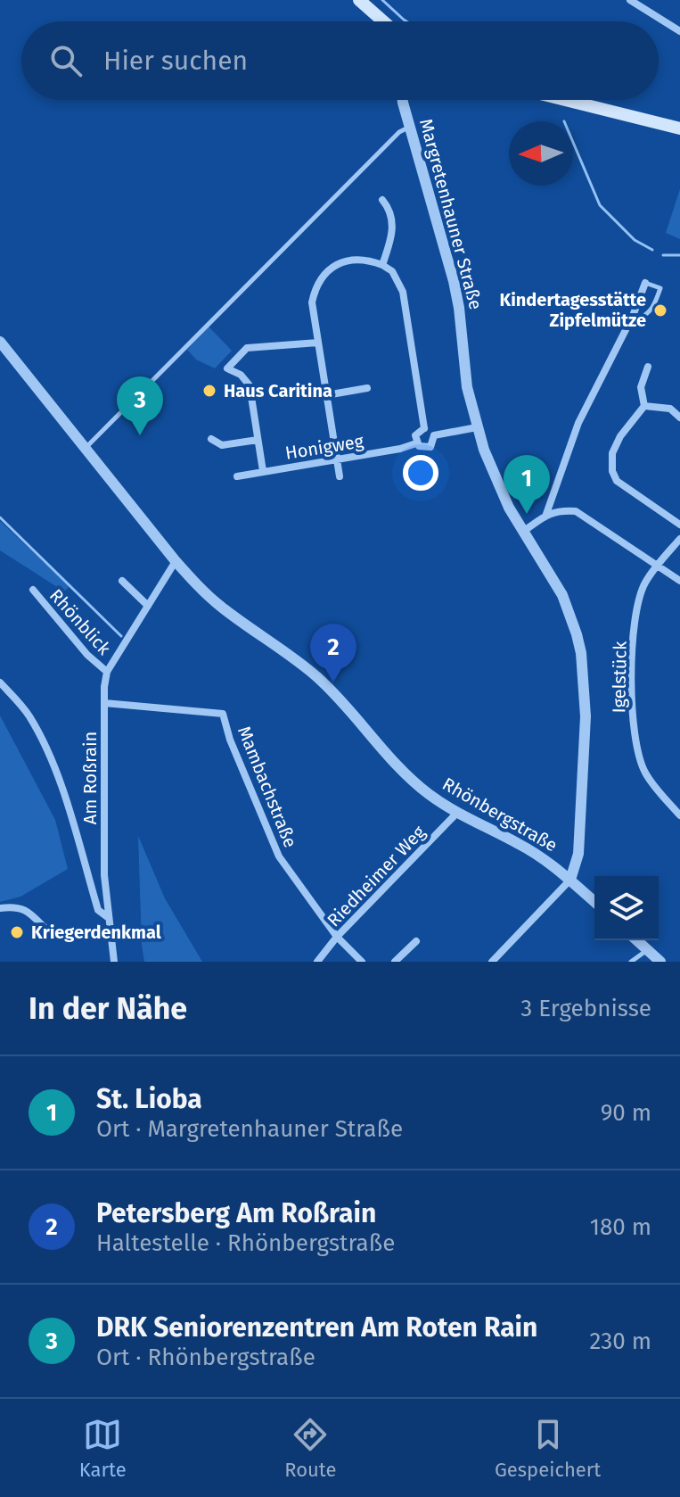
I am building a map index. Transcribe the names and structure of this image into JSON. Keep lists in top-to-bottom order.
{
  "streets": {
    "street": [
      "Margretenhauner Straße",
      "Honigweg",
      "Rhönblick",
      "Igelstück",
      "Am Roßrain",
      "Mambachstraße",
      "Rhönbergstraße",
      "Riedheimer Weg"
    ]
  },
  "crossings": [
    ["Margretenhauner Straße", "Rhönbergstraße"],
    ["Rhönblick", "Am Roßrain"],
    ["Am Roßrain", "Mambachstraße"],
    ["Am Roßrain", "Rhönbergstraße"],
    ["Mambachstraße", "Riedheimer Weg"],
    ["Rhönbergstraße", "Riedheimer Weg"]
  ],
  "places": ["Kindertagesstätte Zipfelmütze", "Haus Caritina", "Kriegerdenkmal"],
  "north": "left",
  "page": {
    "search": "Hier suchen",
    "pins": ["3", "1", "2"],
    "heading": ["In der Nähe", "3 Ergebnisse"],
    "list": [
      {
        "mark": "1",
        "name": "St. Lioba",
        "note": "Ort · Margretenhauner Straße",
        "value": "90 m"
      },
      {
        "mark": "2",
        "name": "Petersberg Am Roßrain",
        "note": "Haltestelle · Rhönbergstraße",
        "value": "180 m"
      },
      {
        "mark": "3",
        "name": "DRK Seniorenzentren Am Roten Rain",
        "note": "Ort · Rhönbergstraße",
        "value": "230 m"
      }
    ],
    "nav": ["Karte", "Route", "Gespeichert"]
  }
}
